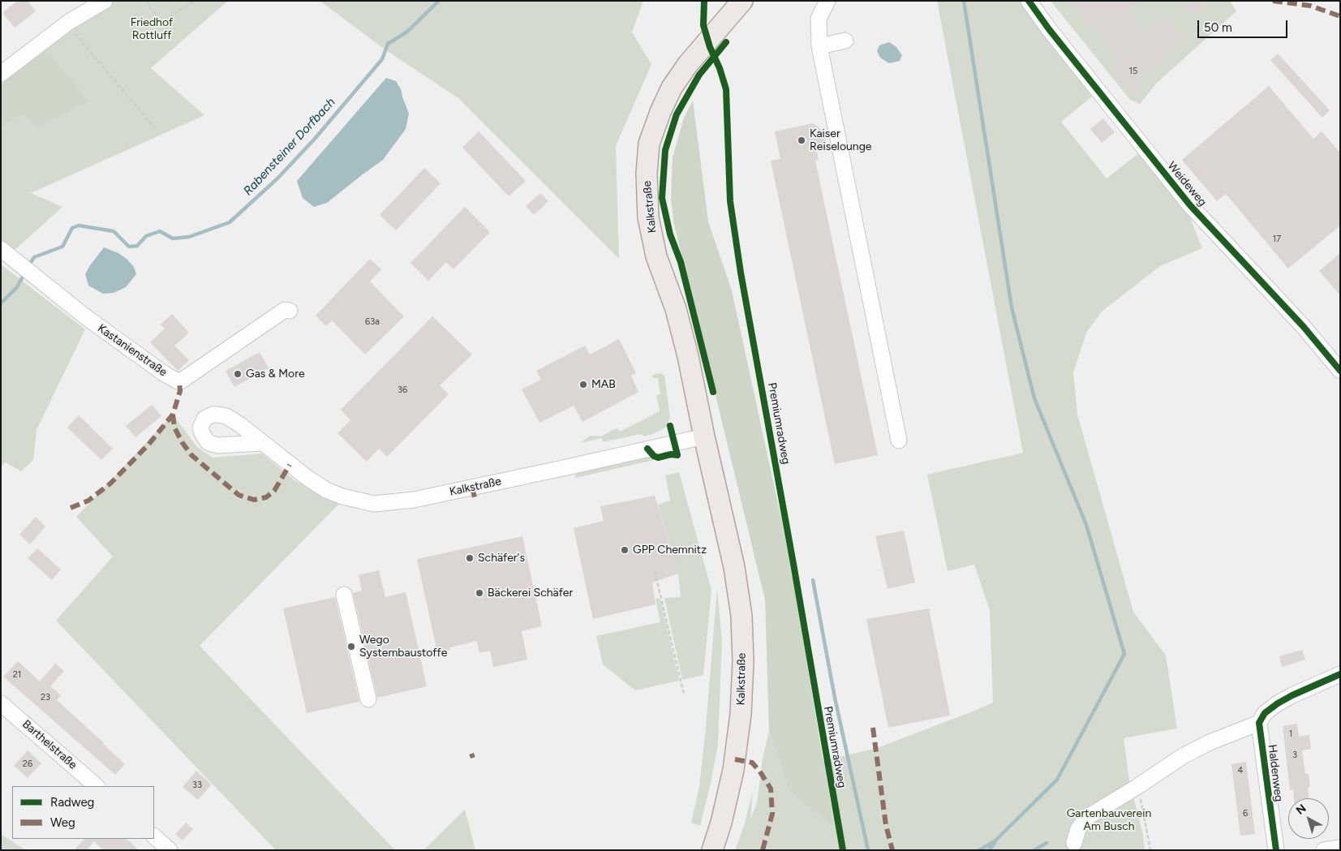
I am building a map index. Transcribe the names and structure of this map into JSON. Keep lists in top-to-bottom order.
{
  "streets": {
    "main road": ["Kalkstraße"],
    "street": [
      "Weideweg",
      "Kastanienstraße",
      "Barthelstraße",
      "Haldenweg"
    ],
    "cycle path": ["Premiumradweg"]
  },
  "water": ["Rabensteiner Dorfbach"],
  "parks": ["Friedhof Rottluff", "Gartenbauverein Am Busch"],
  "places": [
    "Kaiser Reiselounge",
    "Gas & More",
    "MAB",
    "GPP Chemnitz",
    "Schäfer's",
    "Bäckerei Schäfer",
    "Wego Systembaustoffe"
  ],
  "house_numbers": [
    "15",
    "17",
    "63a",
    "36",
    "21",
    "23",
    "1",
    "3",
    "26",
    "4",
    "33",
    "6"
  ],
  "legend": ["Radweg", "Weg"],
  "scale_bar": "50 m",
  "north": "top left"
}
